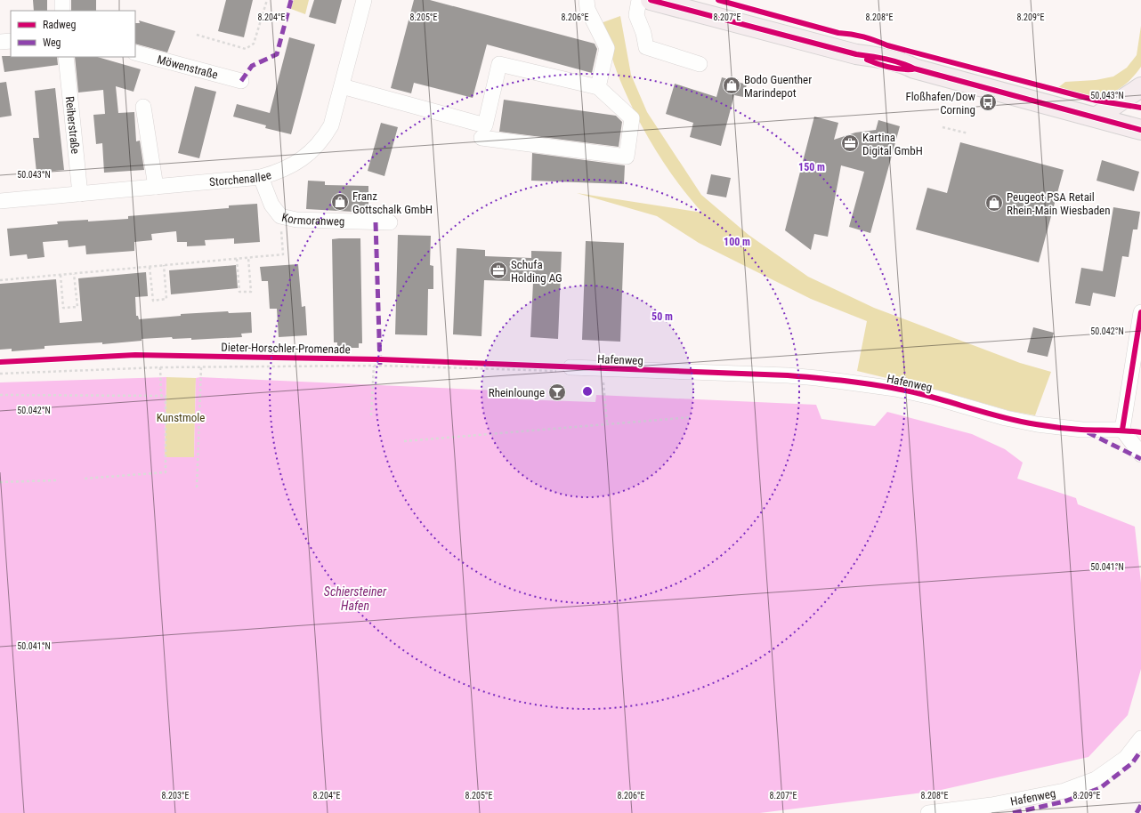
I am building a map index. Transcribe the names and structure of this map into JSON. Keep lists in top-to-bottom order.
{
  "streets": {
    "street": [
      "Möwenstraße",
      "Reiherstraße",
      "Storchenallee",
      "Kormoranweg",
      "Hafenweg"
    ],
    "cycle path": ["Dieter-Horschler-Promenade"]
  },
  "crossings": [
    ["Reiherstraße", "Storchenallee"],
    ["Storchenallee", "Kormoranweg"],
    ["Dieter-Horschler-Promenade", "Hafenweg"]
  ],
  "water": ["Schiersteiner Hafen"],
  "parks": ["Kunstmole"],
  "places": {
    "shop": ["Bodo Guenther Marindepot", "Franz Gottschalk GmbH", "Peugeot PSA Retail Rhein-Main Wiesbaden"],
    "bus stop": ["Floßhafen/Dow Corning"],
    "office": ["Kartina Digital GmbH", "Schufa Holding AG"],
    "bar": ["Rheinlounge"]
  },
  "legend": ["Radweg", "Weg"],
  "coordinates": [
    "8.204°E",
    "8.205°E",
    "8.206°E",
    "8.207°E",
    "8.208°E",
    "8.209°E",
    "50.043°N",
    "50.042°N",
    "50.041°N",
    "8.203°E"
  ],
  "rings": ["150 m", "100 m", "50 m"]
}
